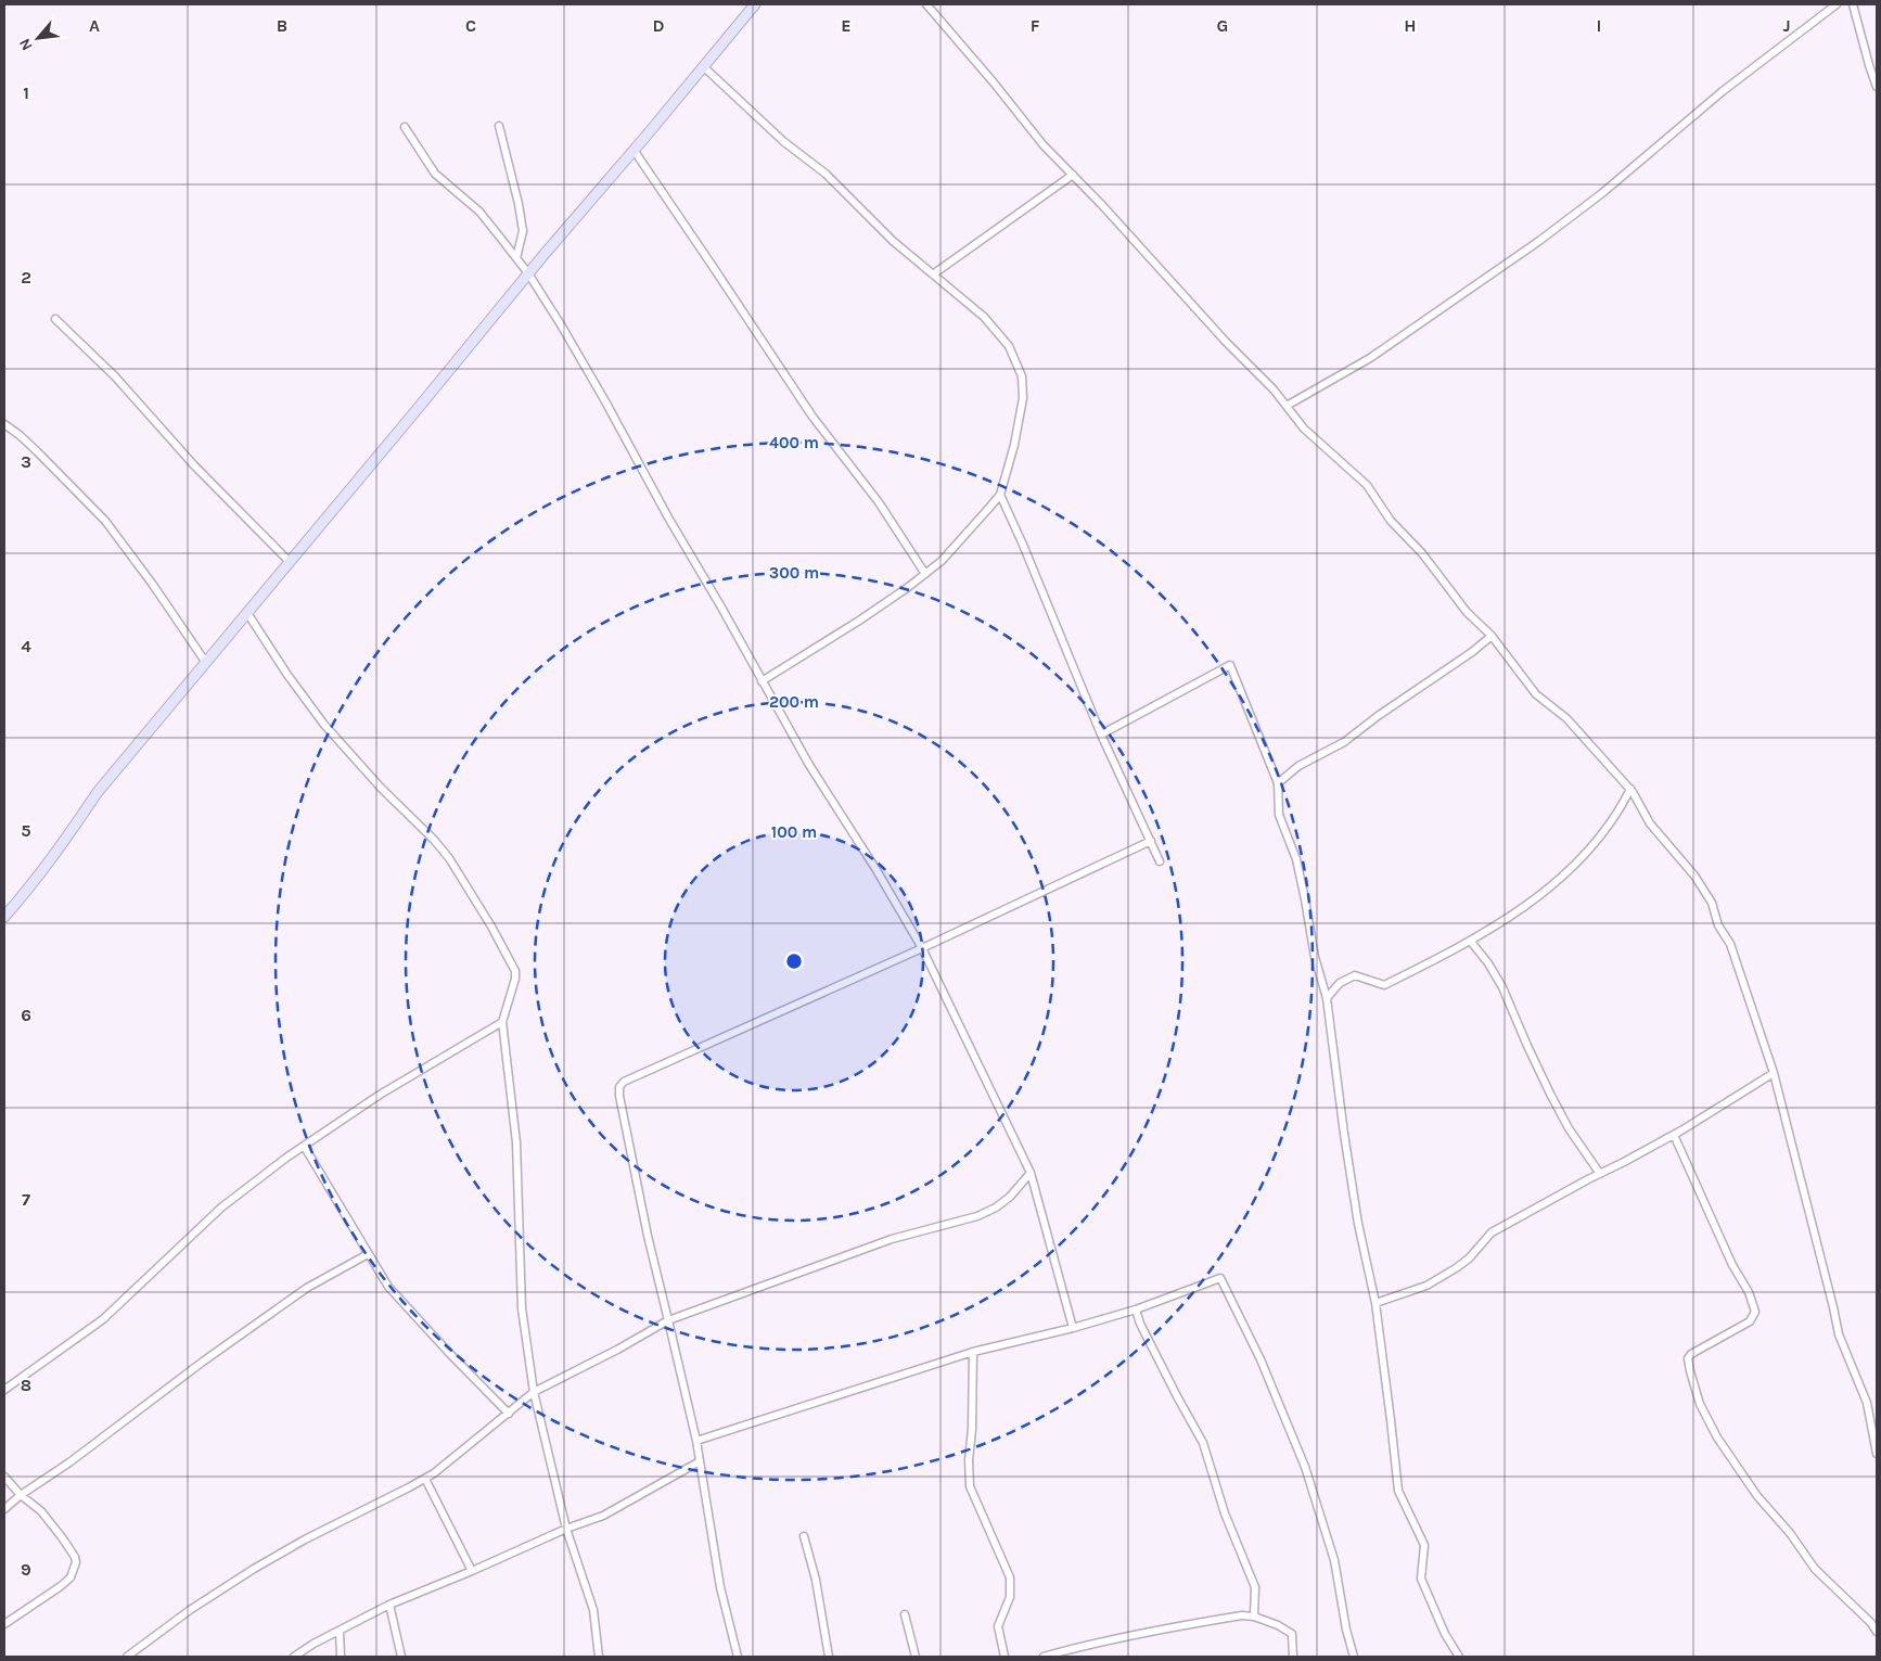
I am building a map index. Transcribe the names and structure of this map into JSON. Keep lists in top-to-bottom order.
{
  "north": "bottom left",
  "grid": {
    "columns": [
      "A",
      "B",
      "C",
      "D",
      "E",
      "F",
      "G",
      "H",
      "I",
      "J"
    ],
    "rows": [
      "1",
      "2",
      "3",
      "4",
      "5",
      "6",
      "7",
      "8",
      "9"
    ]
  },
  "rings": [
    "400 m",
    "300 m",
    "200 m",
    "100 m"
  ]
}
